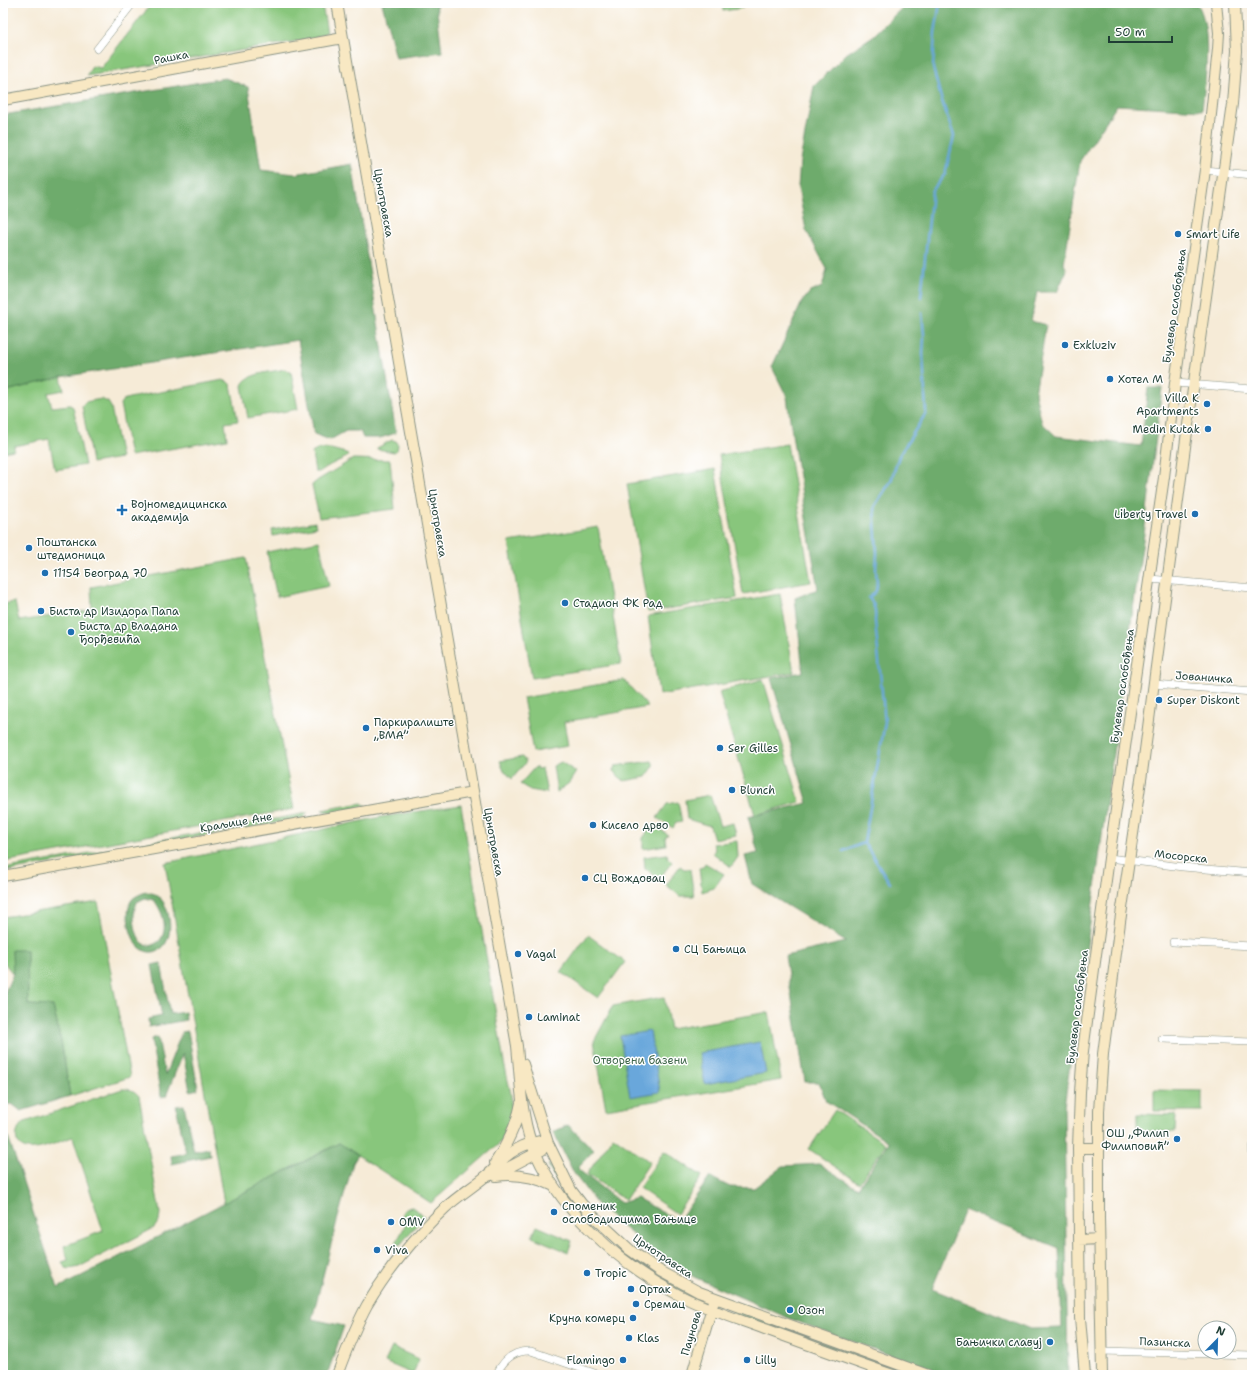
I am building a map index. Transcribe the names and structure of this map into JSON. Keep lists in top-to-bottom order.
{
  "streets": {
    "main road": [
      "Рашка",
      "Црнотравска",
      "Булевар ослобођења",
      "Краљице Ане",
      "Паунова"
    ],
    "street": ["Јованичка", "Мосорска", "Пазинска"]
  },
  "crossings": [
    ["Рашка", "Црнотравска"],
    ["Црнотравска", "Краљице Ане"],
    ["Црнотравска", "Паунова"],
    ["Булевар ослобођења", "Мосорска"]
  ],
  "parks": ["Отворени базени"],
  "places": {
    "other": [
      "Smart Life",
      "Exkluziv",
      "Хотел М",
      "Villa K Apartments",
      "Medin Kutak",
      "Liberty Travel",
      "Поштанска штедионица",
      "11154 Београд 70",
      "Стадион ФК Рад",
      "Биста др Изидора Папа",
      "Биста др Владана Ђорђевића",
      "Super Diskont",
      "Паркиралиште „ВМА”",
      "Ser Gilles",
      "Blunch",
      "Кисело дрво",
      "СЦ Вождовац",
      "СЦ Бањица",
      "Vagal",
      "Laminat",
      "ОШ „Филип Филиповић”",
      "Споменик ослободиоцима Бањице",
      "OMV",
      "Viva",
      "Tropic",
      "Ортак",
      "Сремац",
      "Озон",
      "Круна комерц",
      "Klas",
      "Бањички славуј",
      "Flamingo",
      "Lilly"
    ],
    "health": ["Војномедицинска академија"]
  },
  "scale_bar": "50 m",
  "north": "top right"
}
